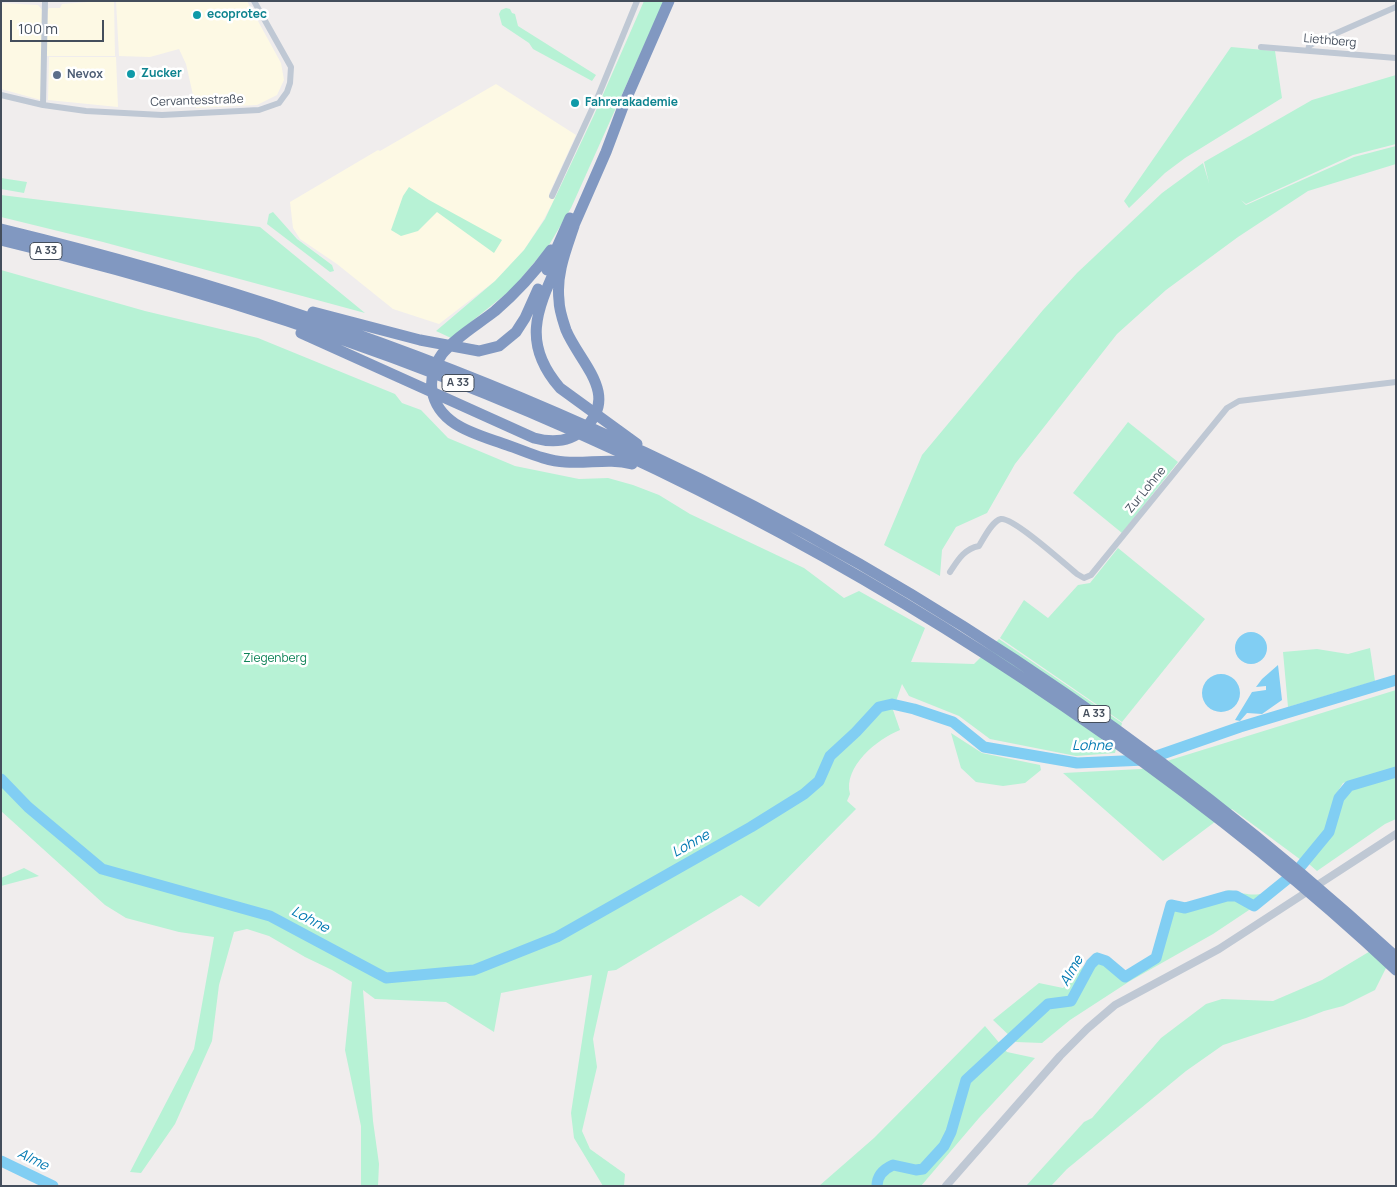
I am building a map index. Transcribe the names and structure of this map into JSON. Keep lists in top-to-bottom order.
{
  "streets": {
    "highway": ["A 33"],
    "street": ["Liethberg", "Cervantesstraße", "Zur Lohne"]
  },
  "water": ["Lohne", "Alme"],
  "parks": ["Ziegenberg"],
  "places": [
    "ecoprotec",
    "Zucker",
    "Nevox",
    "Fahrerakademie"
  ],
  "scale_bar": "100 m"
}
